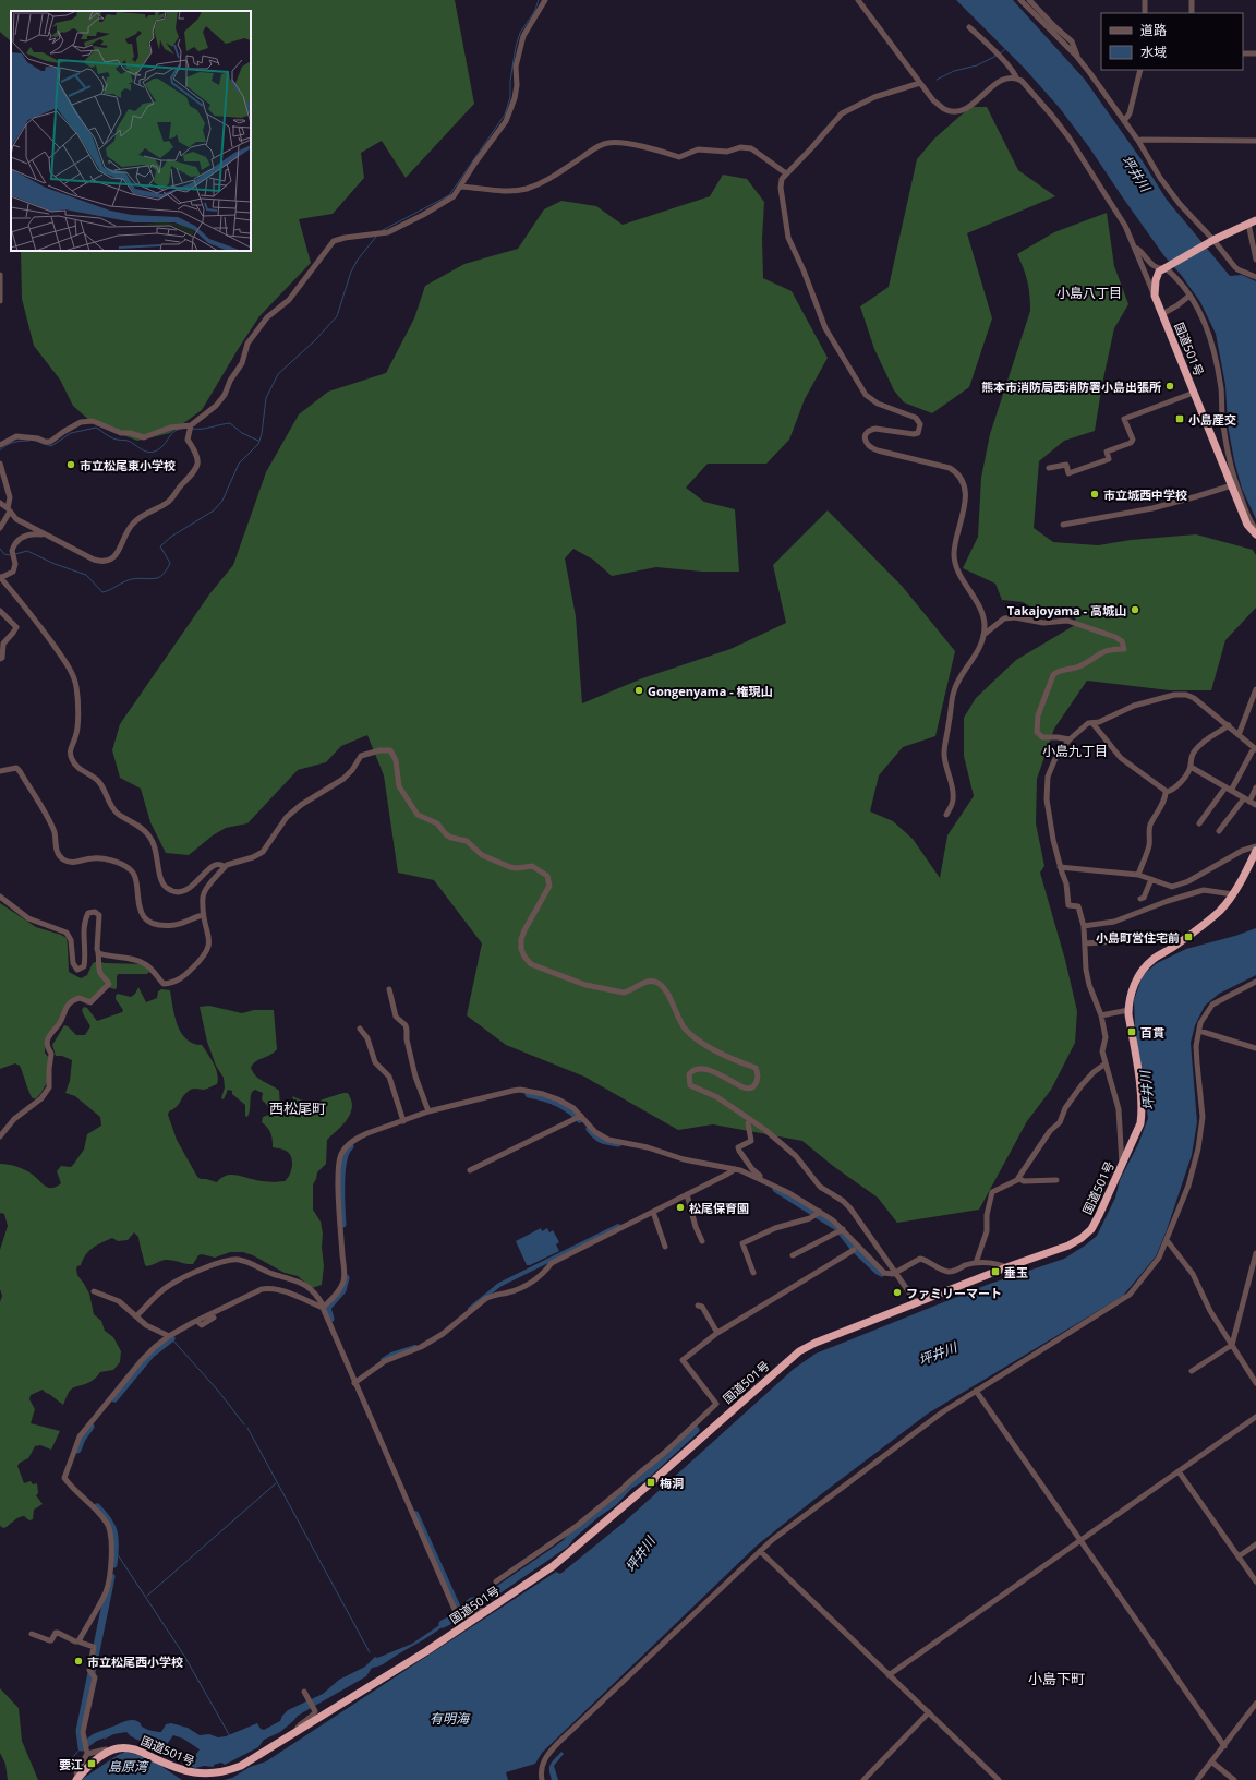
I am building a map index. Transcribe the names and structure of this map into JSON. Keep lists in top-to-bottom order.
{
  "streets": {
    "highway": ["国道501号"]
  },
  "districts": [
    "小島八丁目",
    "小島九丁目",
    "西松尾町",
    "小島下町"
  ],
  "water": ["坪井川", "有明海", "島原湾"],
  "places": {
    "other": [
      "熊本市消防局西消防署小島出張所",
      "市立松尾東小学校",
      "市立城西中学校",
      "Takajoyama - 高城山",
      "Gongenyama - 権現山",
      "松尾保育園",
      "ファミリーマート",
      "市立松尾西小学校"
    ],
    "transit": [
      "小島産交",
      "小島町営住宅前",
      "百貫",
      "垂玉",
      "梅洞",
      "要江"
    ]
  },
  "legend": ["道路", "水域"]
}
